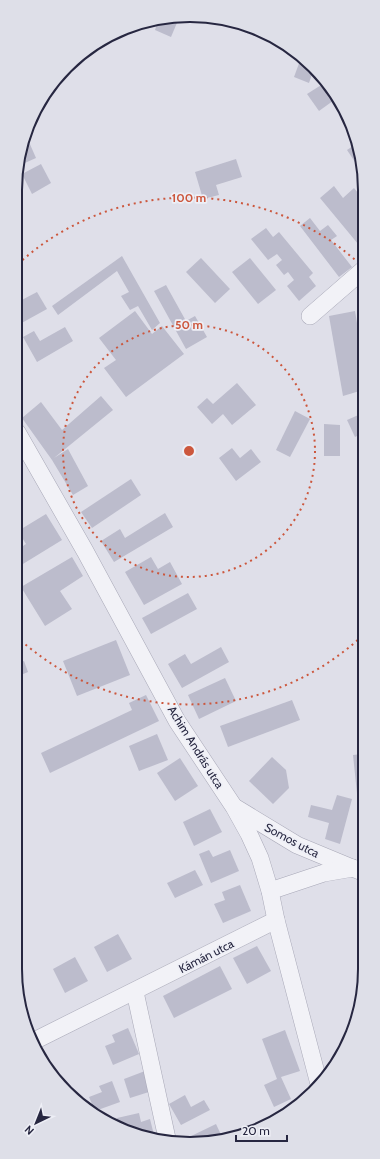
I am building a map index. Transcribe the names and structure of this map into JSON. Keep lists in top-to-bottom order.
{
  "streets": {
    "street": ["Achim András utca", "Somos utca", "Kámán utca"]
  },
  "crossings": [
    ["Achim András utca", "Somos utca"],
    ["Achim András utca", "Kámán utca"]
  ],
  "scale_bar": "20 m",
  "north": "bottom left",
  "rings": ["100 m", "50 m"]
}
